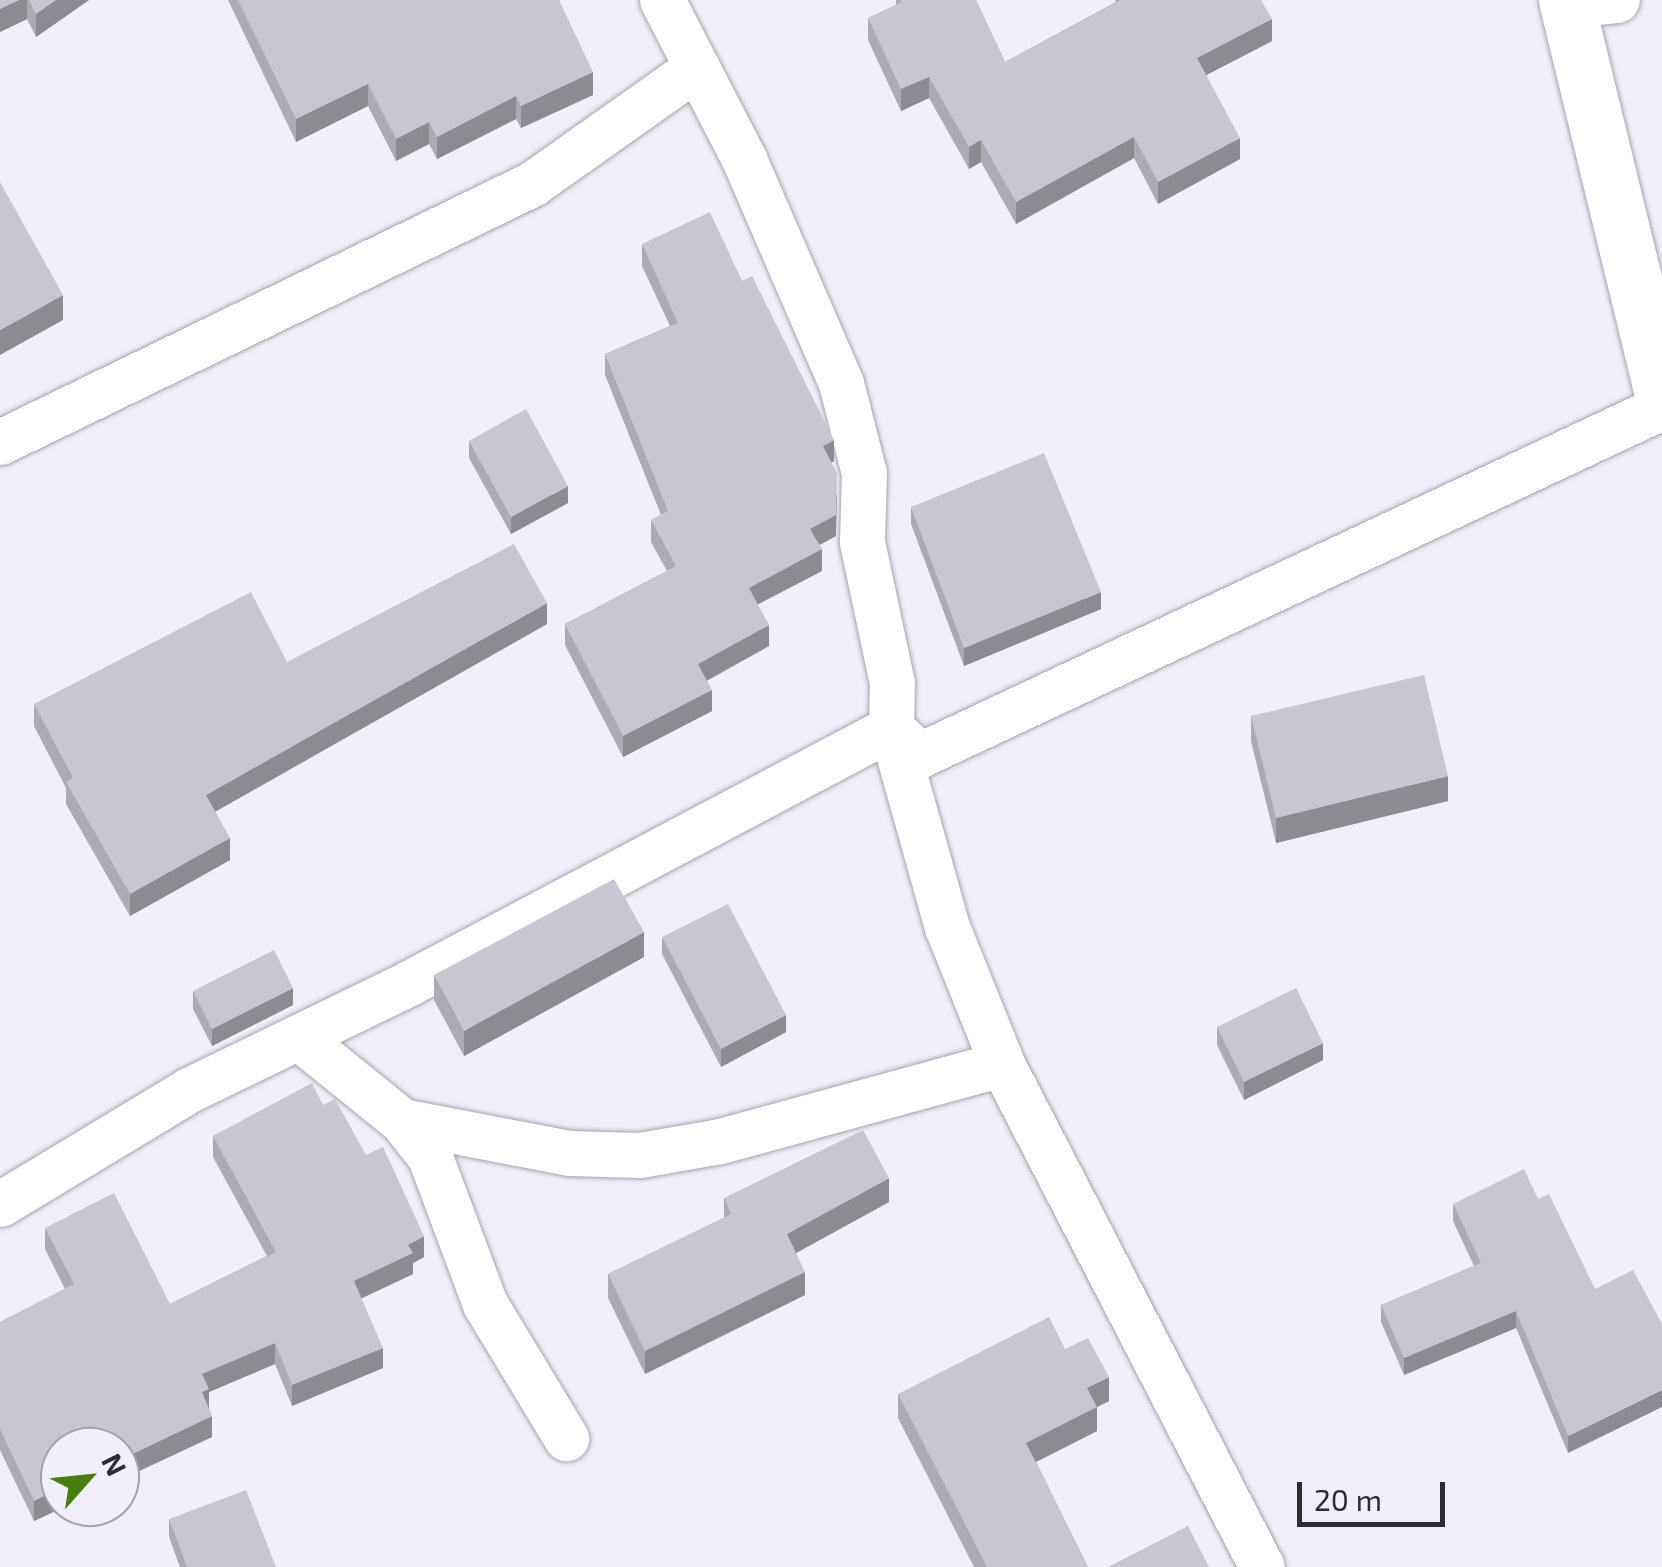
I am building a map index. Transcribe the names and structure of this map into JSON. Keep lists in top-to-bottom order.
{
  "scale_bar": "20 m",
  "north": "top right"
}
